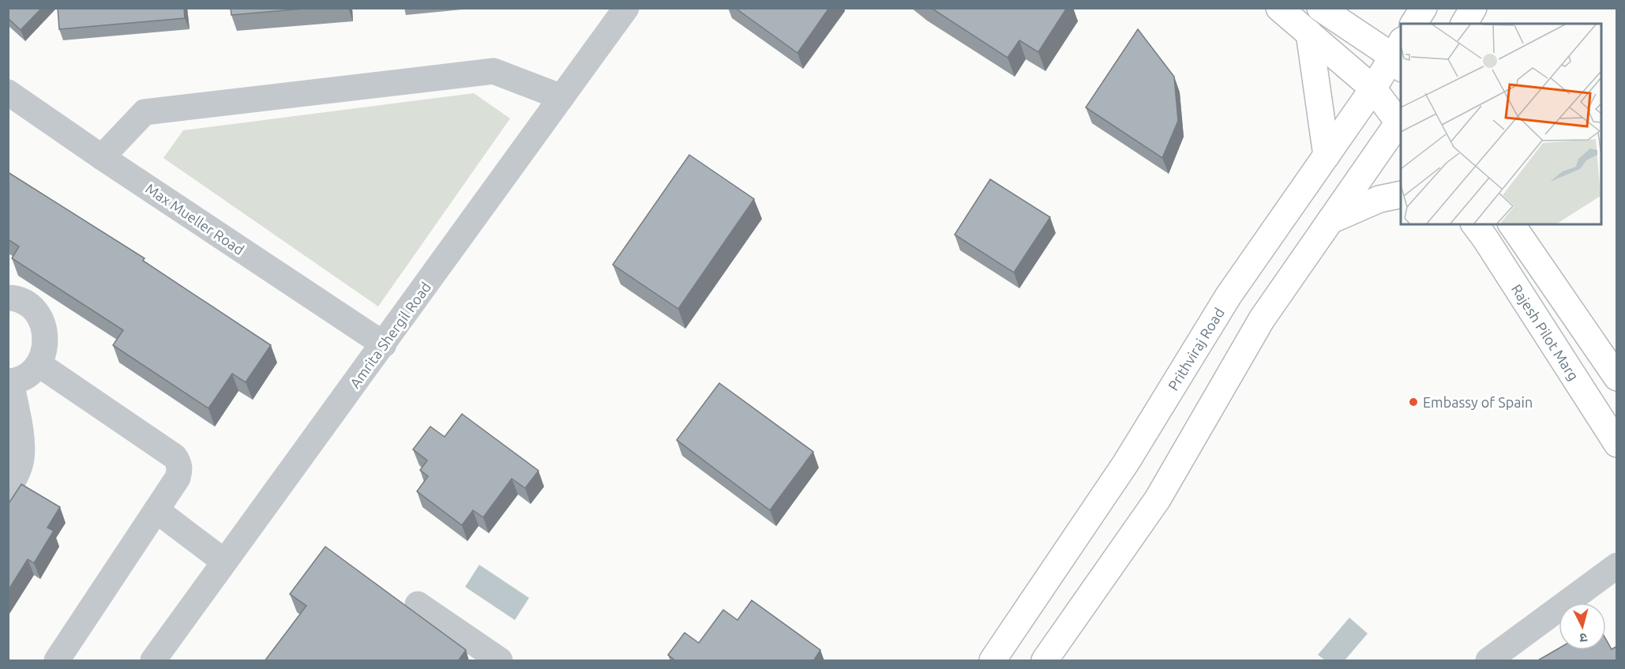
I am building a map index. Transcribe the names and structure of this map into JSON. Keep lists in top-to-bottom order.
{
  "streets": {
    "main road": ["Rajesh Pilot Marg", "Prithviraj Road"],
    "street": ["Max Mueller Road", "Amrita Shergil Road"]
  },
  "crossings": [
    ["Max Mueller Road", "Amrita Shergil Road"]
  ],
  "places": ["Embassy of Spain"],
  "north": "bottom"
}
